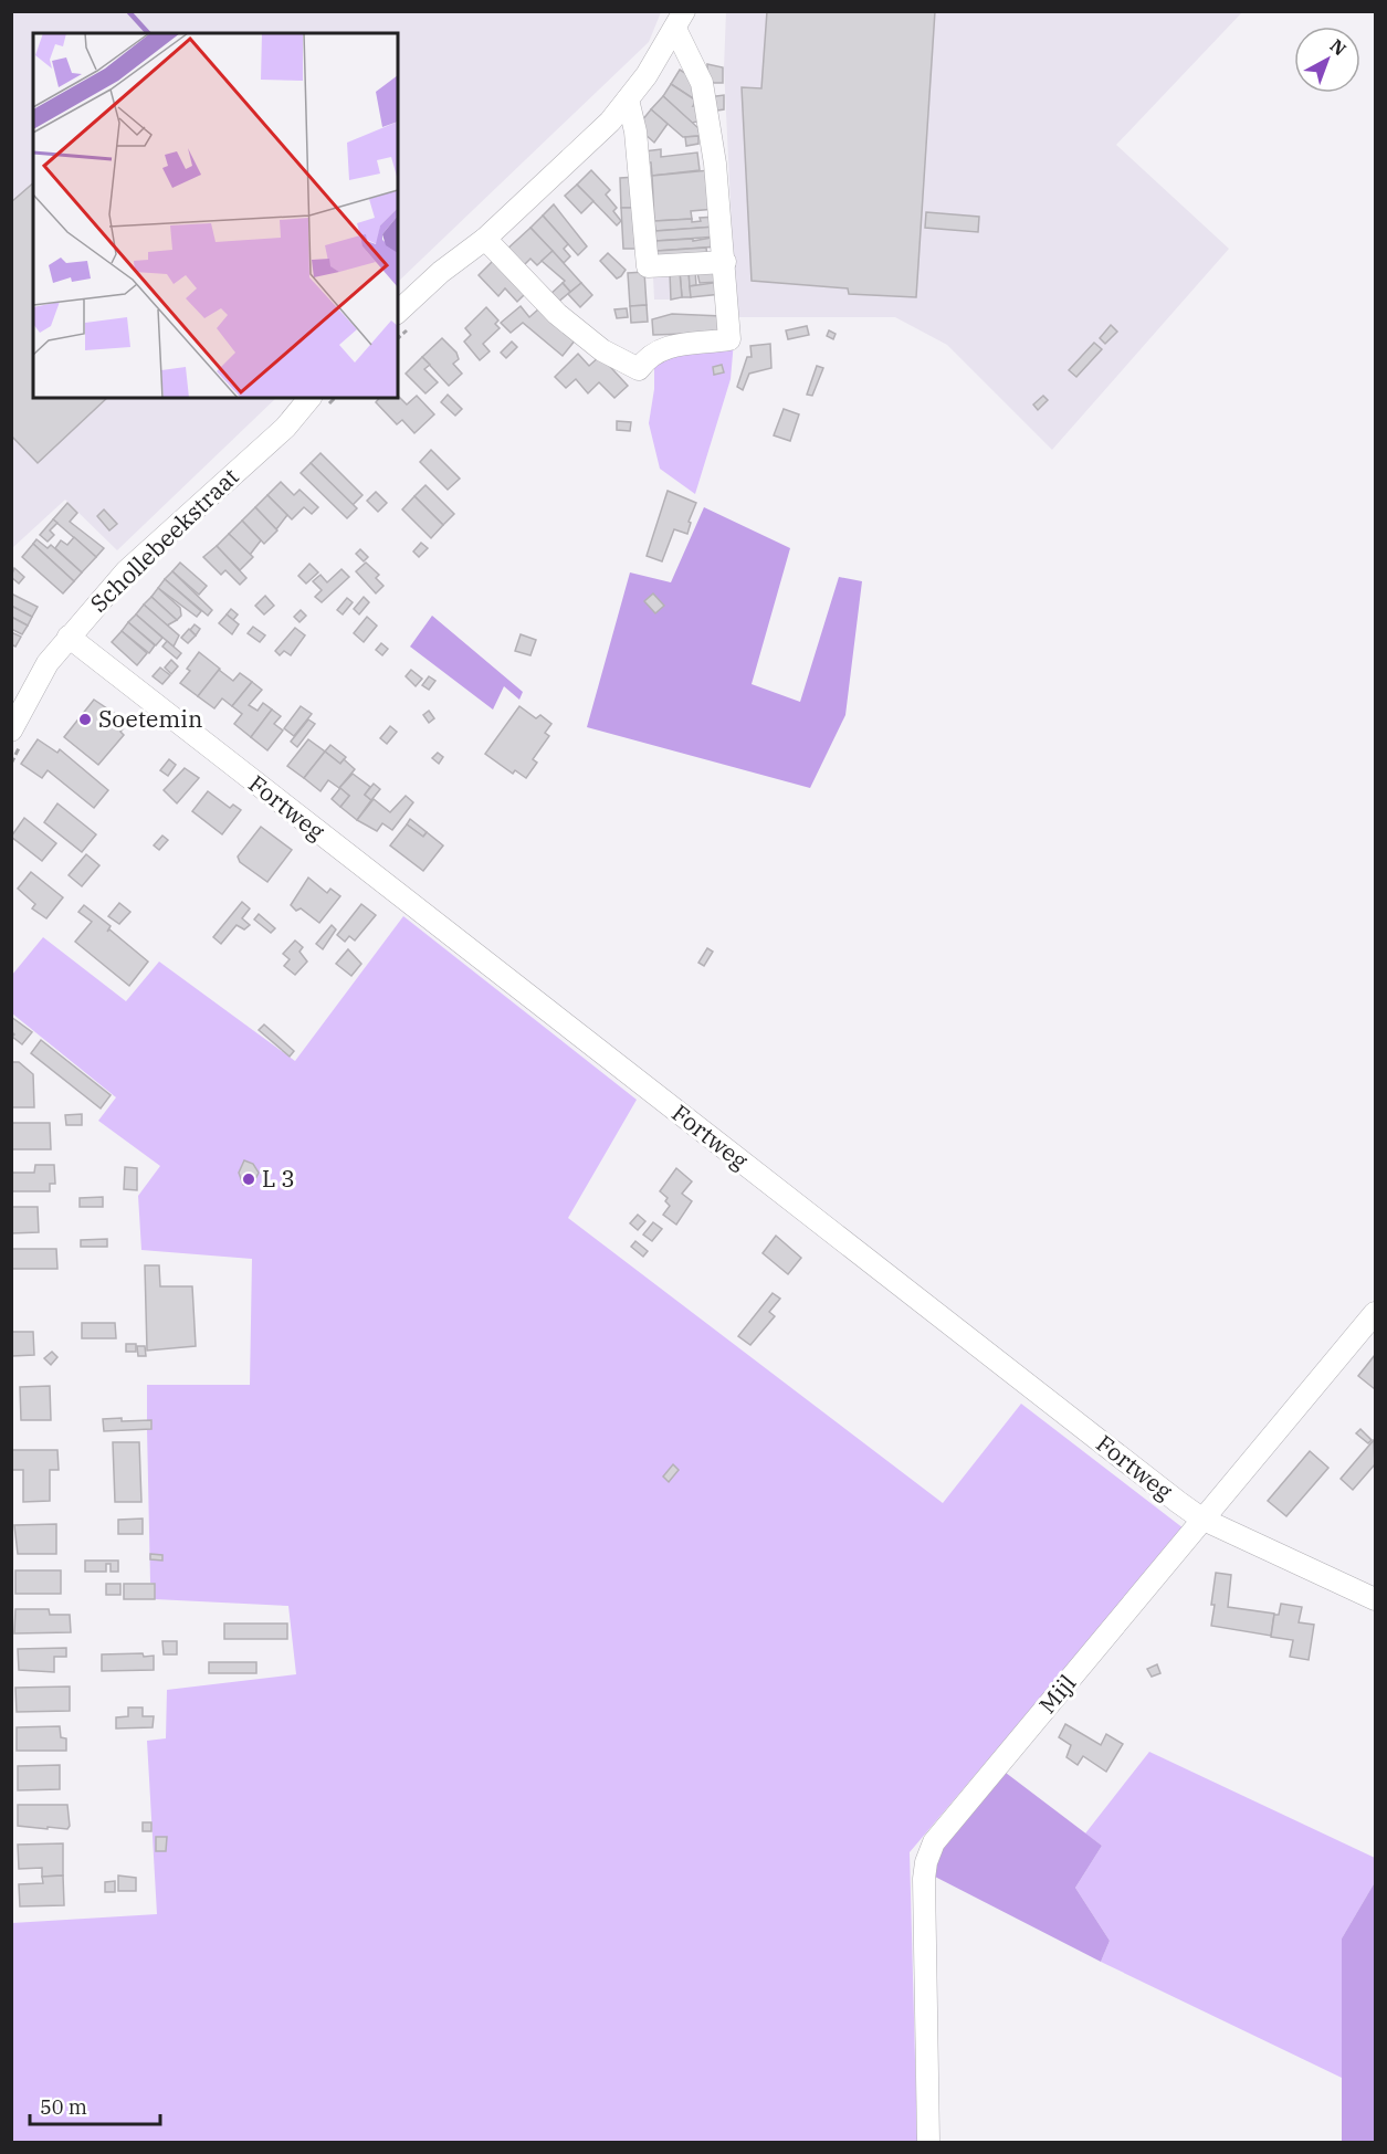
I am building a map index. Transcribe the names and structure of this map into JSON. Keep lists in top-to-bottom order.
{
  "streets": {
    "street": ["Schollebeekstraat", "Fortweg", "Mijl"]
  },
  "crossings": [
    ["Schollebeekstraat", "Fortweg"],
    ["Fortweg", "Mijl"]
  ],
  "places": ["Soetemin", "L 3"],
  "scale_bar": "50 m",
  "north": "top right"
}
